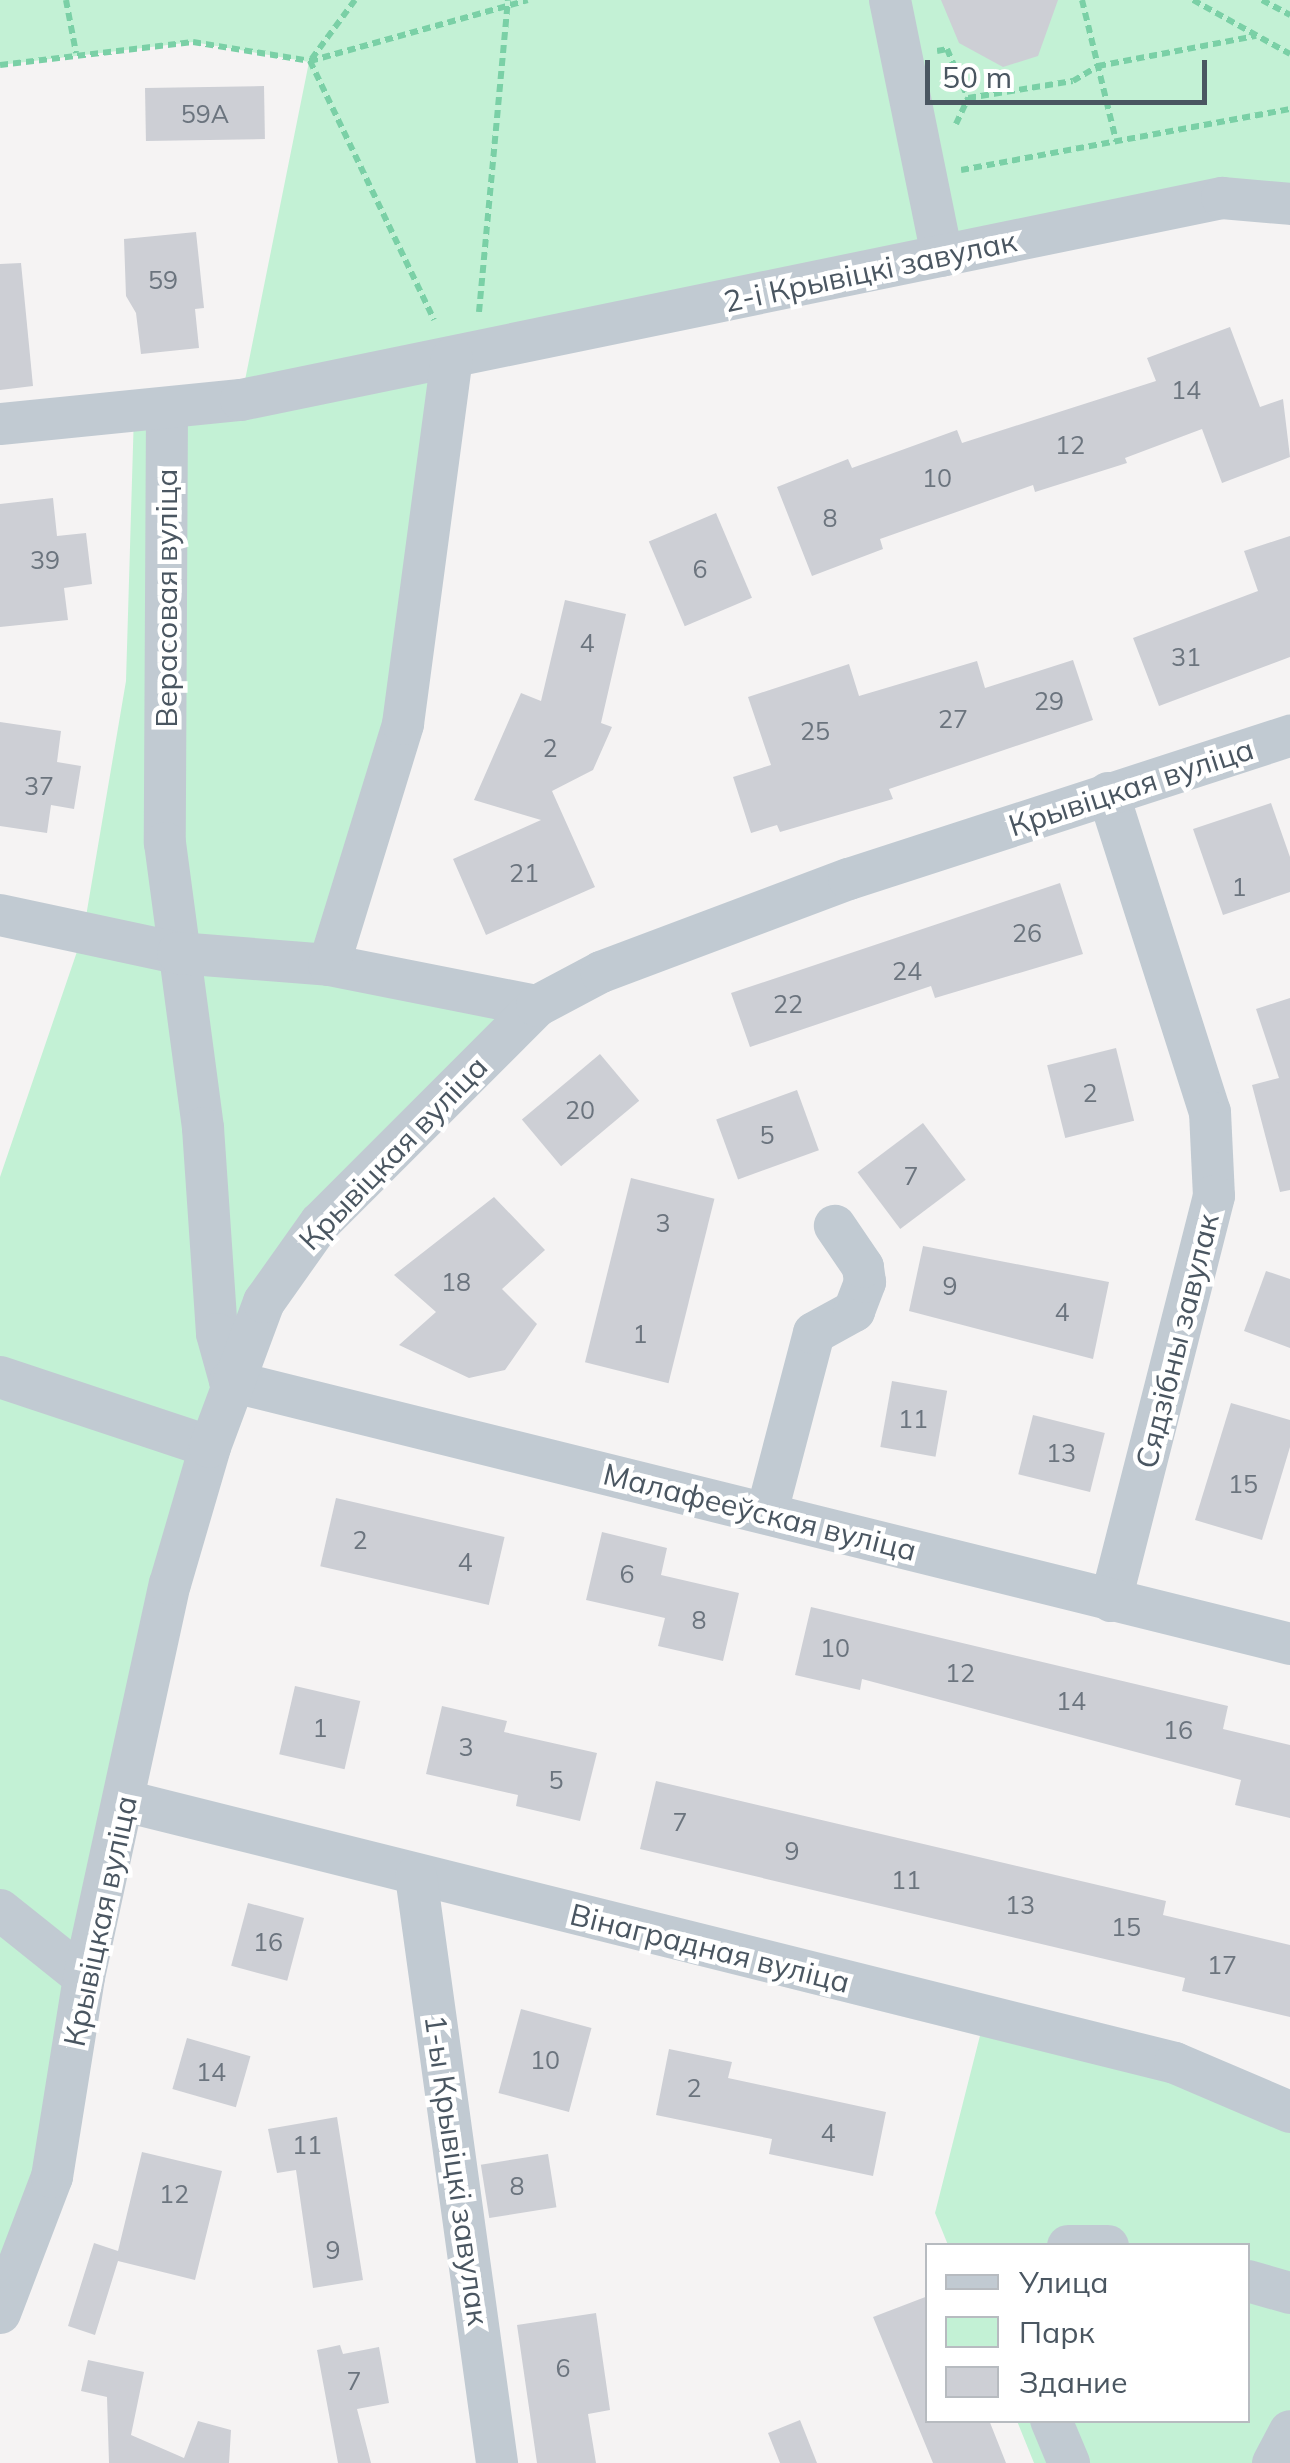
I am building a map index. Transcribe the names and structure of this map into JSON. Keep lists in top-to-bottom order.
{
  "streets": {
    "street": [
      "2-і Крывіцкі завулак",
      "Верасовая вуліца",
      "Крывіцкая вуліца",
      "Сядзібны завулак",
      "Малафееўская вуліца",
      "Вінаградная вуліца",
      "1-ы Крывіцкі завулак"
    ]
  },
  "crossings": [
    ["2-і Крывіцкі завулак", "Верасовая вуліца"],
    ["Верасовая вуліца", "Крывіцкая вуліца"],
    ["Верасовая вуліца", "Малафееўская вуліца"],
    ["Крывіцкая вуліца", "Сядзібны завулак"],
    ["Крывіцкая вуліца", "Малафееўская вуліца"],
    ["Крывіцкая вуліца", "Вінаградная вуліца"],
    ["Сядзібны завулак", "Малафееўская вуліца"],
    ["Вінаградная вуліца", "1-ы Крывіцкі завулак"]
  ],
  "house_numbers": [
    "59А",
    "59",
    "14",
    "12",
    "10",
    "8",
    "39",
    "6",
    "4",
    "31",
    "29",
    "27",
    "25",
    "2",
    "37",
    "21",
    "1",
    "26",
    "24",
    "22",
    "2",
    "20",
    "5",
    "7",
    "3",
    "18",
    "9",
    "4",
    "1",
    "11",
    "13",
    "15",
    "2",
    "4",
    "6",
    "8",
    "10",
    "12",
    "14",
    "1",
    "16",
    "3",
    "5",
    "7",
    "9",
    "11",
    "13",
    "15",
    "16",
    "17",
    "10",
    "14",
    "2",
    "4",
    "11",
    "8",
    "12",
    "9",
    "6",
    "7"
  ],
  "legend": ["Улица", "Парк", "Здание"],
  "scale_bar": "50 m"
}
